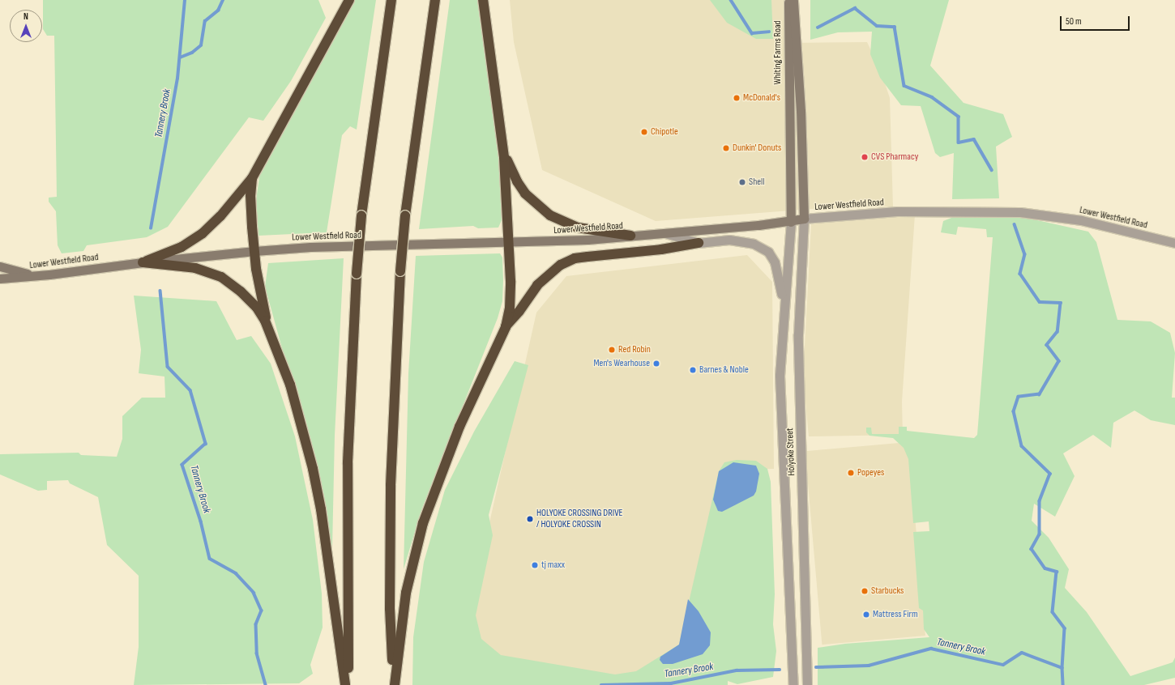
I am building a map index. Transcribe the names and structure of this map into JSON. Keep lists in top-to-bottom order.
{
  "streets": {
    "main road": ["Whiting Farms Road", "Lower Westfield Road"],
    "street": ["Holyoke Street"]
  },
  "crossings": [
    ["Whiting Farms Road", "Lower Westfield Road"],
    ["Whiting Farms Road", "Holyoke Street"],
    ["Lower Westfield Road", "Holyoke Street"]
  ],
  "water": ["Tannery Brook"],
  "places": [
    "McDonald's",
    "Chipotle",
    "Dunkin' Donuts",
    "CVS Pharmacy",
    "Shell",
    "Red Robin",
    "Men's Wearhouse",
    "Barnes & Noble",
    "Popeyes",
    "HOLYOKE CROSSING DRIVE / HOLYOKE CROSSIN",
    "tj maxx",
    "Starbucks",
    "Mattress Firm"
  ],
  "scale_bar": "50 m",
  "north": "top"
}
